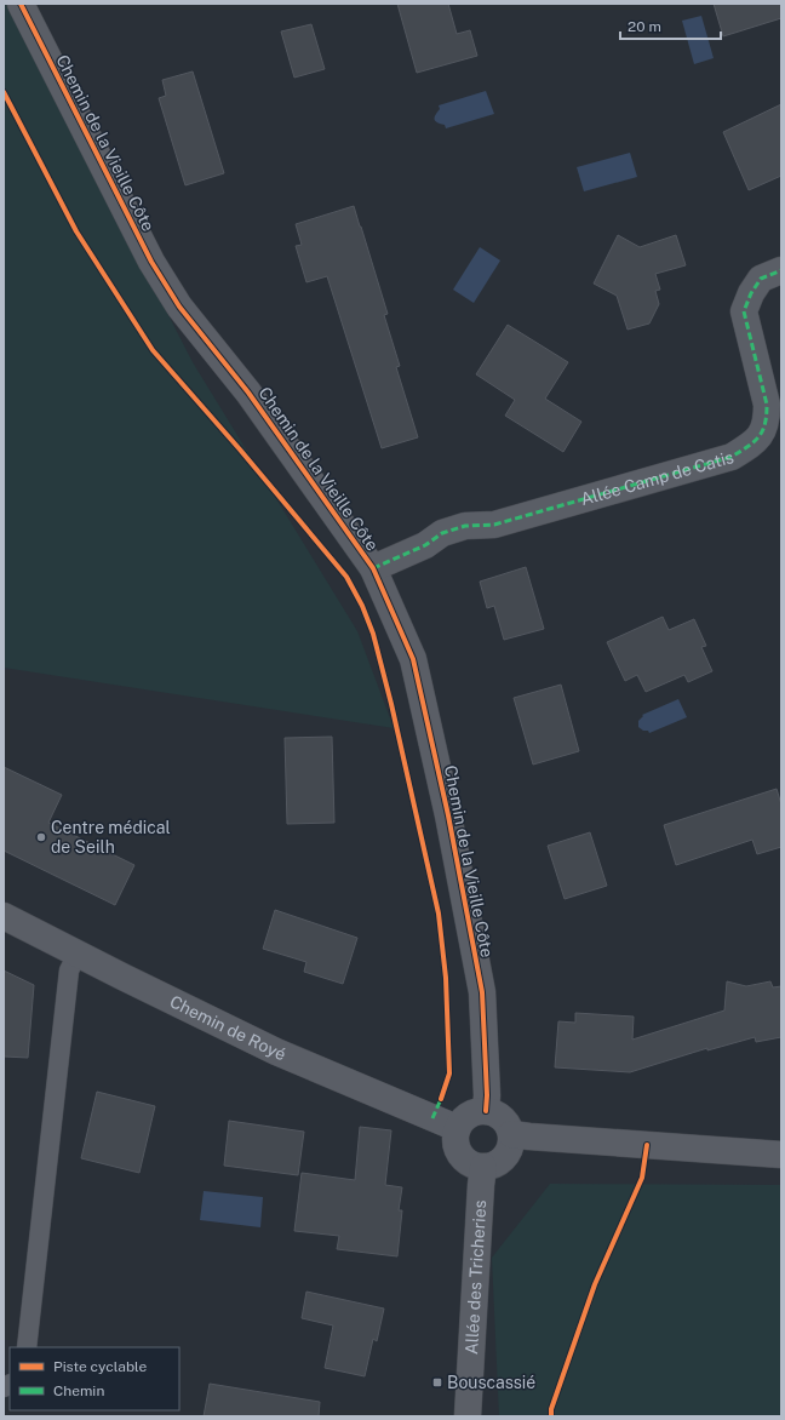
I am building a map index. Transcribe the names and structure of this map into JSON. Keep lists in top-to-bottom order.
{
  "streets": {
    "street": [
      "Chemin de la Vieille Côte",
      "Allée Camp de Catis",
      "Chemin de Royé",
      "Allée des Tricheries"
    ]
  },
  "crossings": [
    ["Chemin de la Vieille Côte", "Allée Camp de Catis"],
    ["Chemin de la Vieille Côte", "Chemin de Royé"],
    ["Chemin de la Vieille Côte", "Allée des Tricheries"],
    ["Chemin de Royé", "Allée des Tricheries"]
  ],
  "places": {
    "other": ["Centre médical de Seilh"],
    "transit": ["Bouscassié"]
  },
  "legend": ["Piste cyclable", "Chemin"],
  "scale_bar": "20 m"
}
